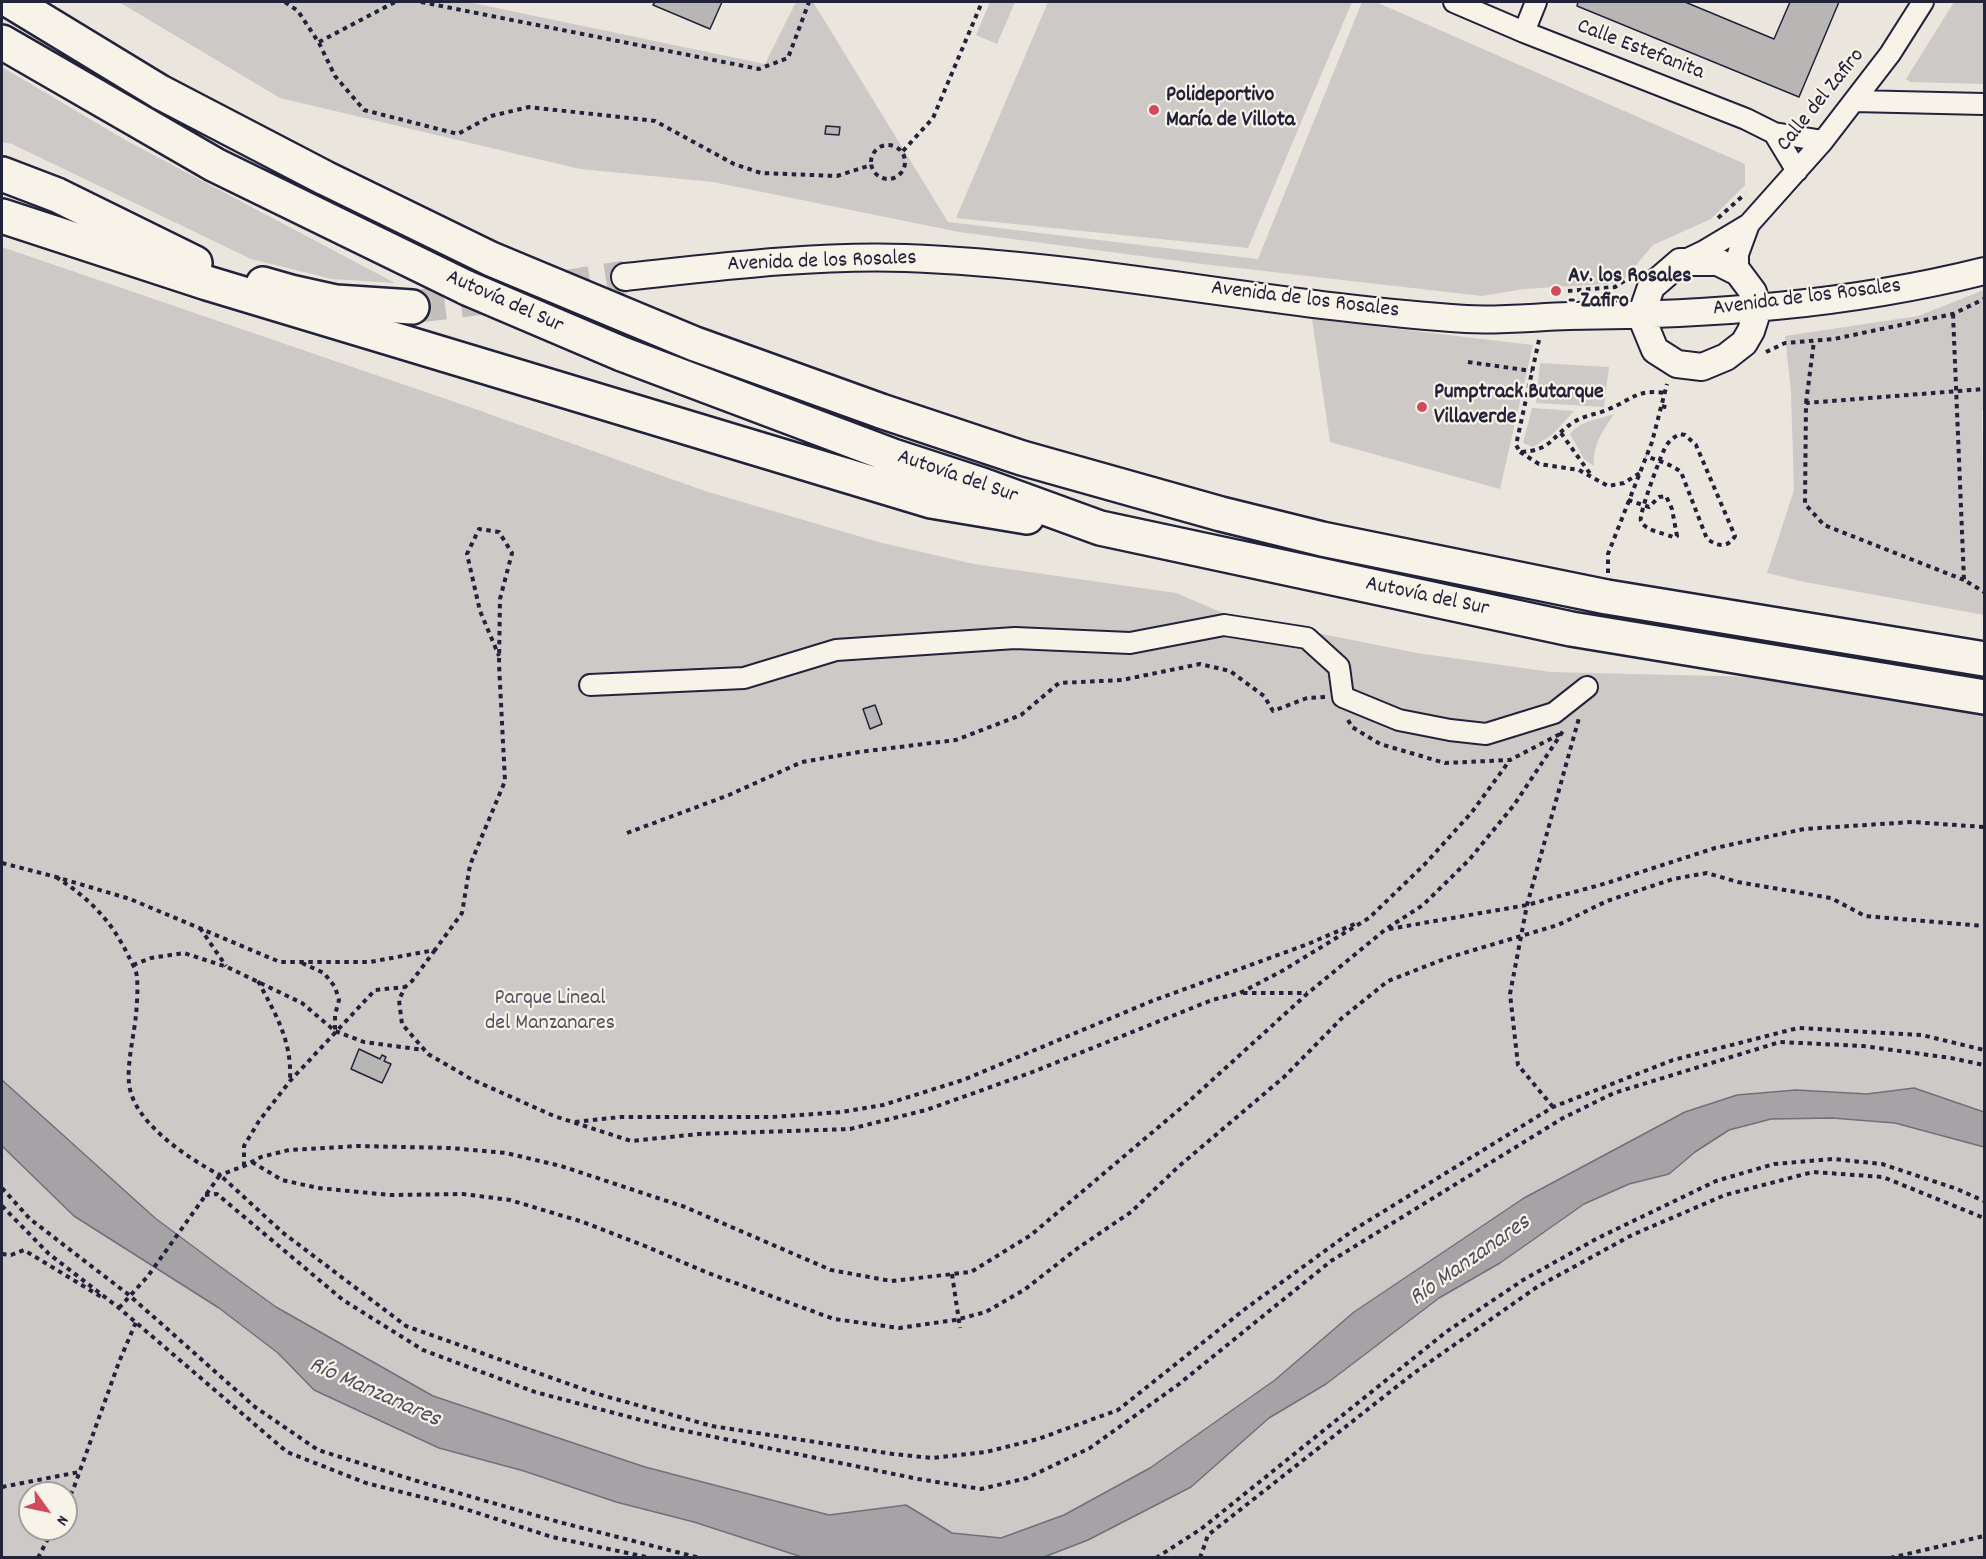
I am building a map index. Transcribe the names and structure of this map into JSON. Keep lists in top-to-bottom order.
{
  "streets": {
    "highway": ["Autovía del Sur"],
    "street": ["Calle Estefanita", "Calle del Zafiro", "Avenida de los Rosales"]
  },
  "crossings": [
    ["Calle Estefanita", "Calle del Zafiro"]
  ],
  "water": ["Río Manzanares"],
  "parks": ["Parque Lineal del Manzanares"],
  "places": ["Polideportivo María de Villota", "Av. los Rosales - Zafiro", "Pumptrack Butarque Villaverde"],
  "north": "bottom right"
}
